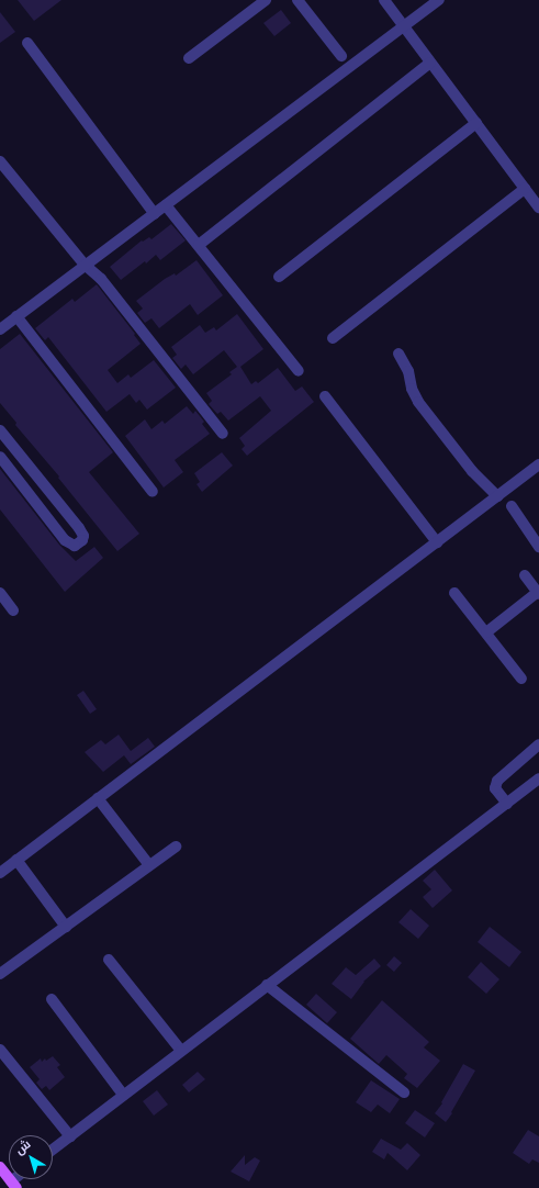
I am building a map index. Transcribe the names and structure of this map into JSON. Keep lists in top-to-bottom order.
{
  "north": "top left"
}
